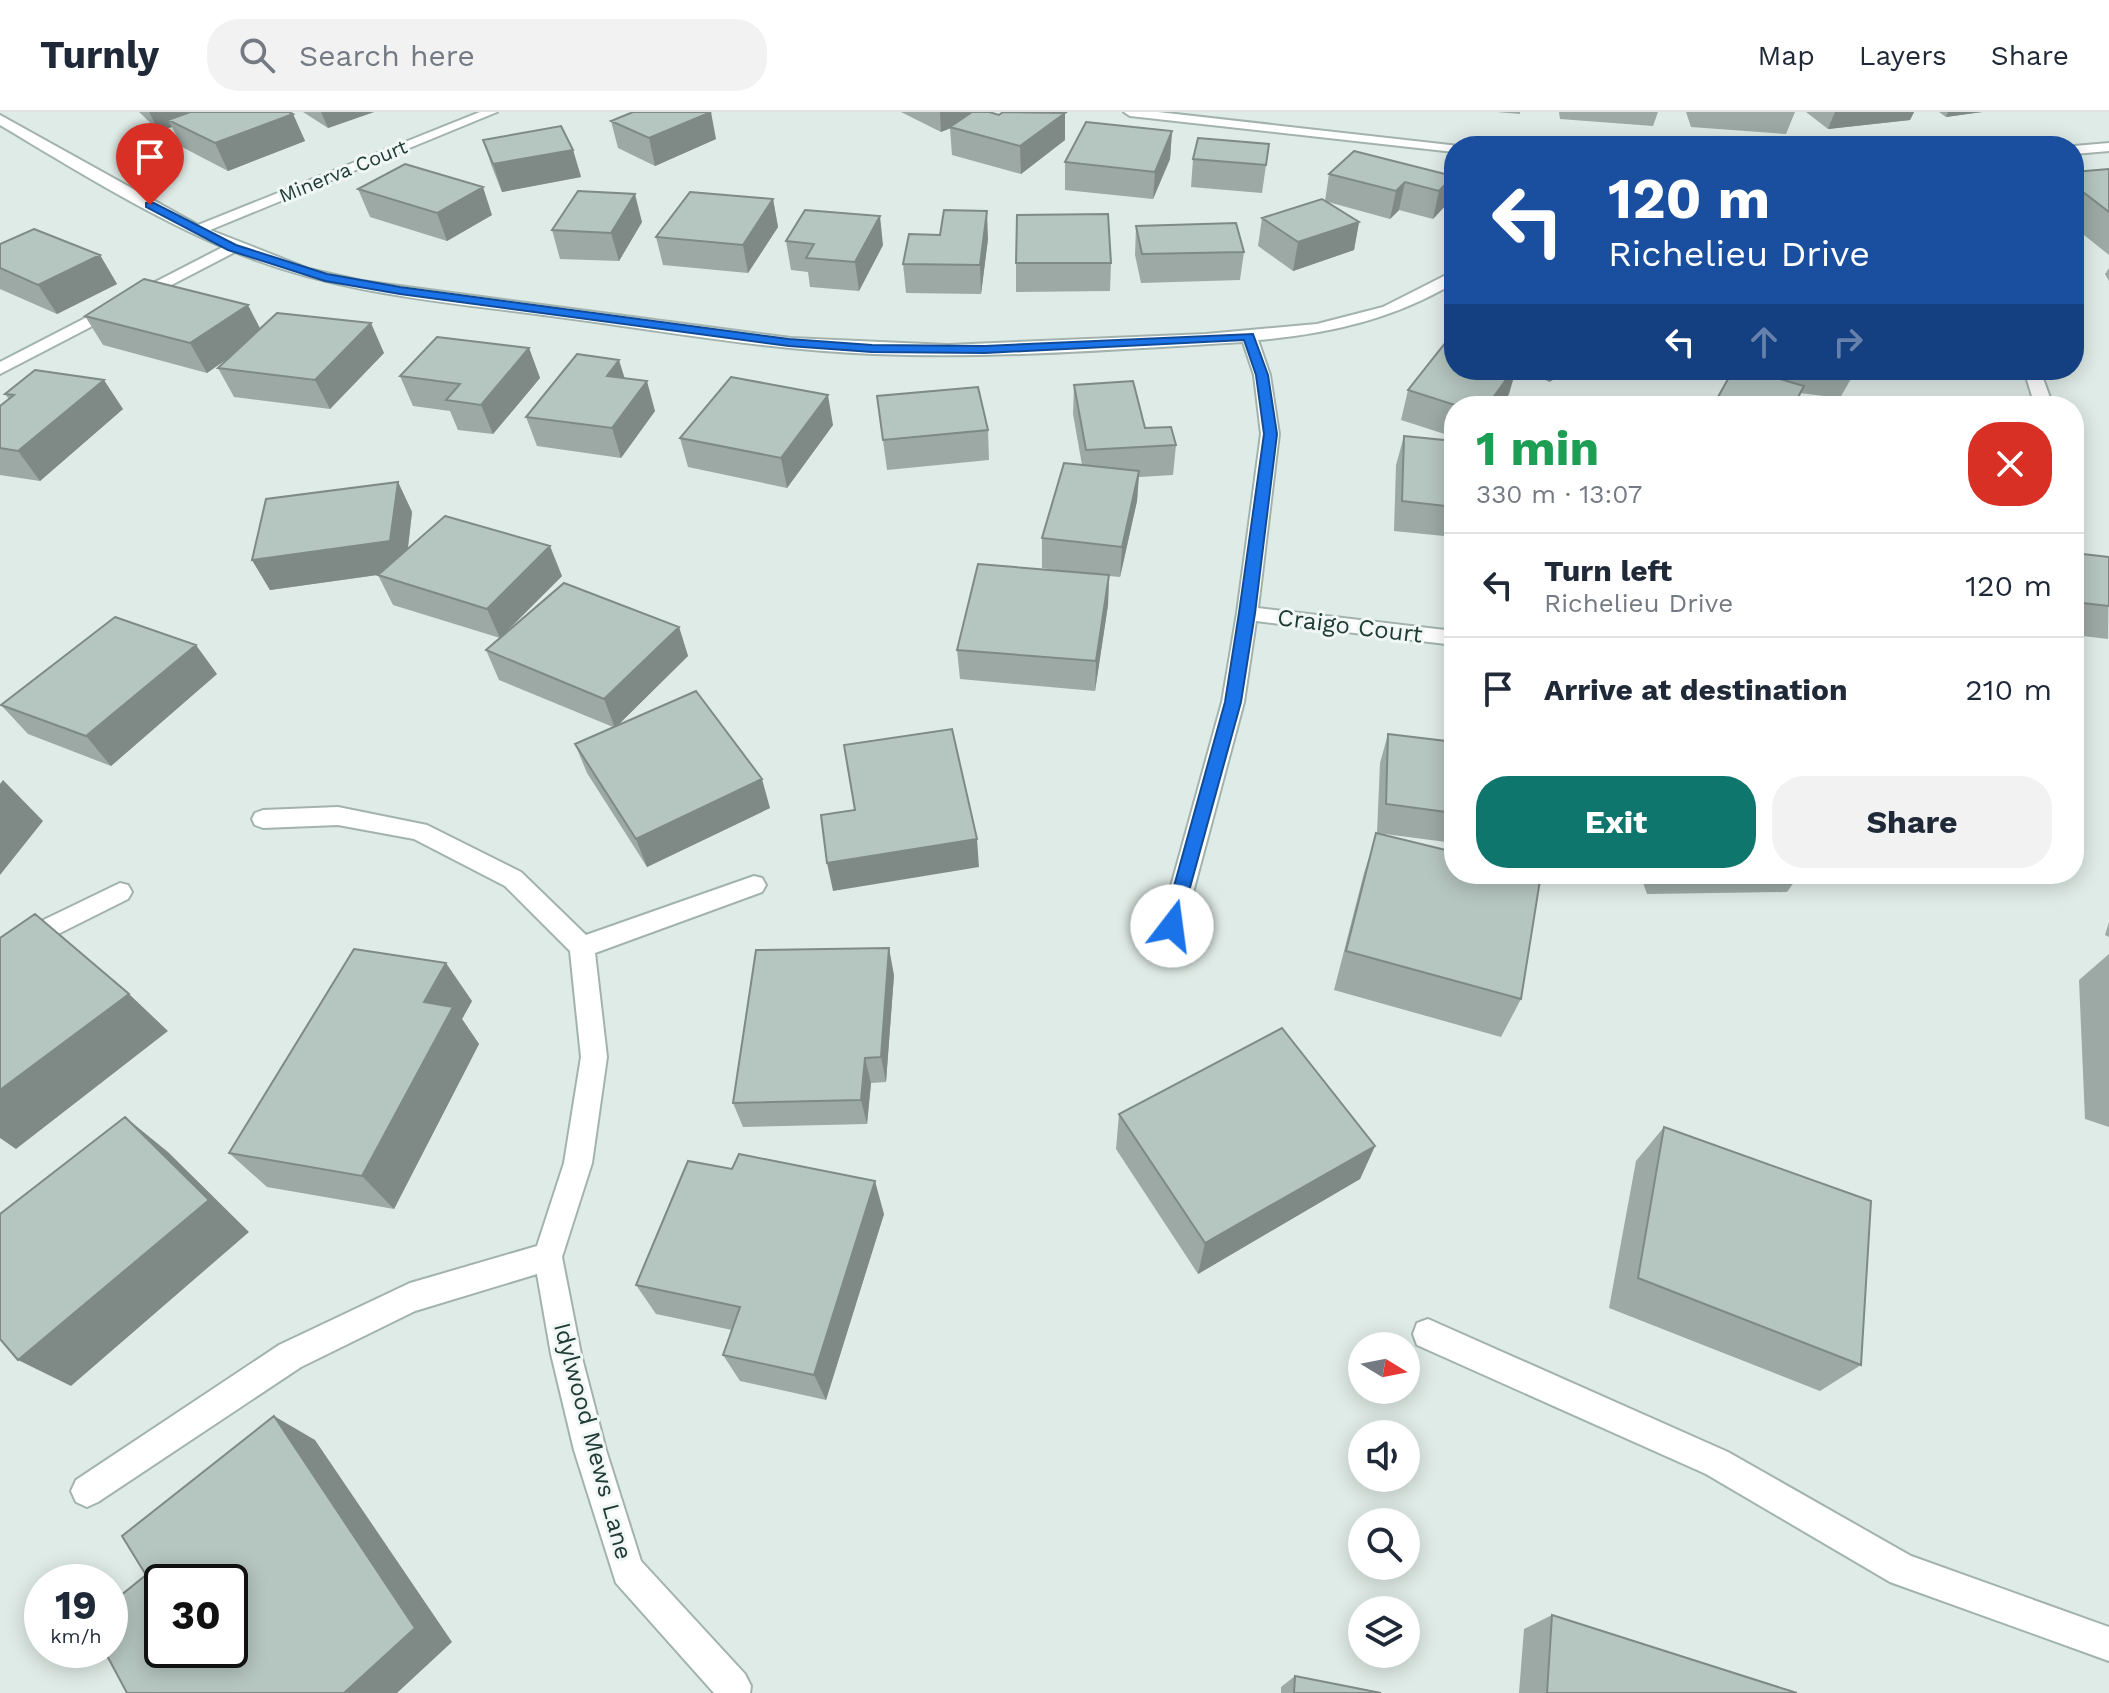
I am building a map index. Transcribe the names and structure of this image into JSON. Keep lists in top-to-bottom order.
{
  "streets": {
    "street": ["Minerva Court", "Craigo Court", "Idylwood Mews Lane"]
  },
  "north": "right",
  "page": {
    "header": "Turnly",
    "search": "Search here",
    "nav": ["Map", "Layers", "Share"],
    "turn": ["120 m", "Richelieu Drive"],
    "heading": ["1 min", "330 m · 13:07"],
    "list": [
      {
        "name": "Turn left",
        "note": "Richelieu Drive",
        "value": "120 m"
      },
      {
        "name": "Arrive at destination",
        "value": "210 m"
      }
    ],
    "buttons": ["Exit", "Share"],
    "speed": "19 km/h",
    "limit": "30"
  }
}
